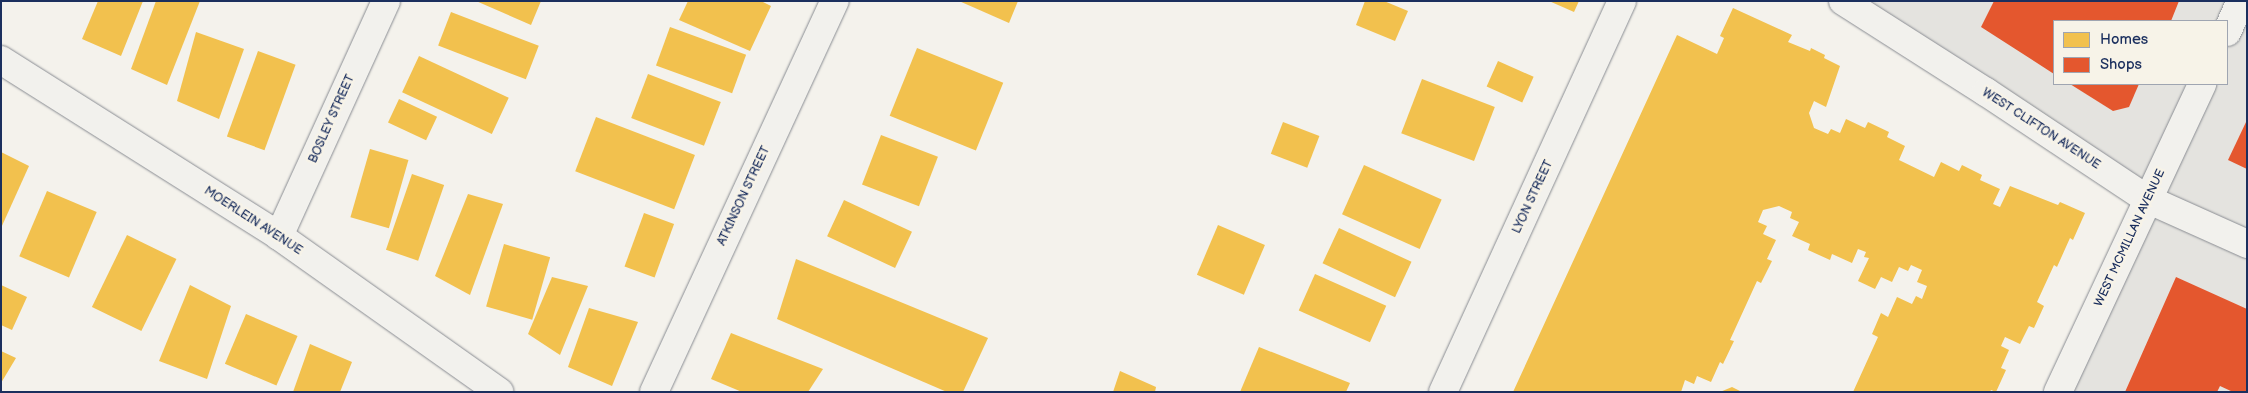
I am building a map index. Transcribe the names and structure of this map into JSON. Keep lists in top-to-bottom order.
{
  "streets": {
    "street": [
      "BOSLEY STREET",
      "WEST CLIFTON AVENUE",
      "ATKINSON STREET",
      "LYON STREET",
      "MOERLEIN AVENUE",
      "WEST MCMILLAN AVENUE"
    ]
  },
  "crossings": [
    ["BOSLEY STREET", "MOERLEIN AVENUE"],
    ["WEST CLIFTON AVENUE", "WEST MCMILLAN AVENUE"]
  ],
  "legend": ["Homes", "Shops"]
}
